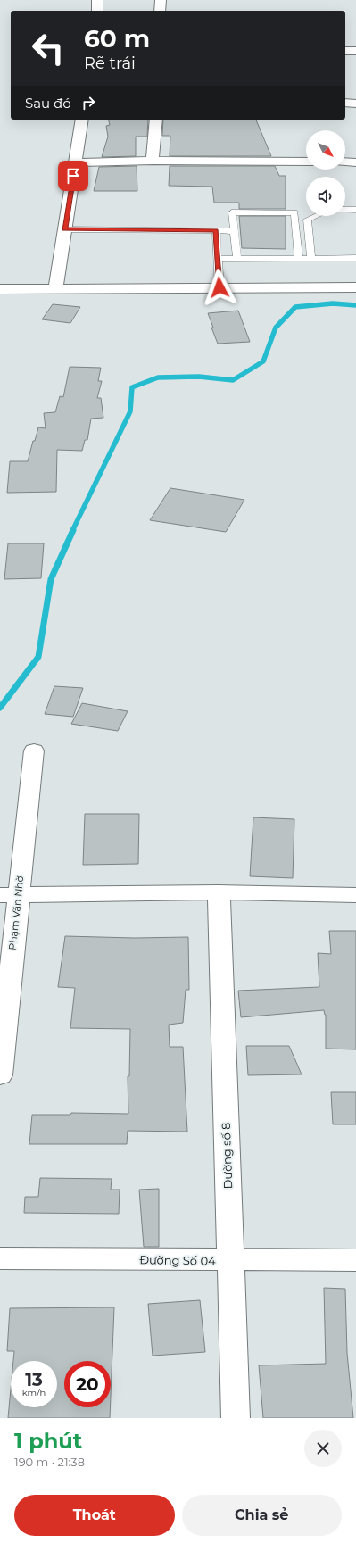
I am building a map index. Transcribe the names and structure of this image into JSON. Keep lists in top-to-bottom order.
{
  "streets": {
    "street": ["Phạm Văn Nhờ", "Đường số 8", "Đường Số 04"]
  },
  "crossings": [
    ["Đường số 8", "Đường Số 04"]
  ],
  "north": "bottom right",
  "page": {
    "turn": ["60 m", "Rẽ trái"],
    "then": "Sau đó",
    "speed": "13 km/h",
    "limit": "20",
    "heading": ["1 phút", "190 m · 21:38"],
    "buttons": ["Thoát", "Chia sẻ"]
  }
}
